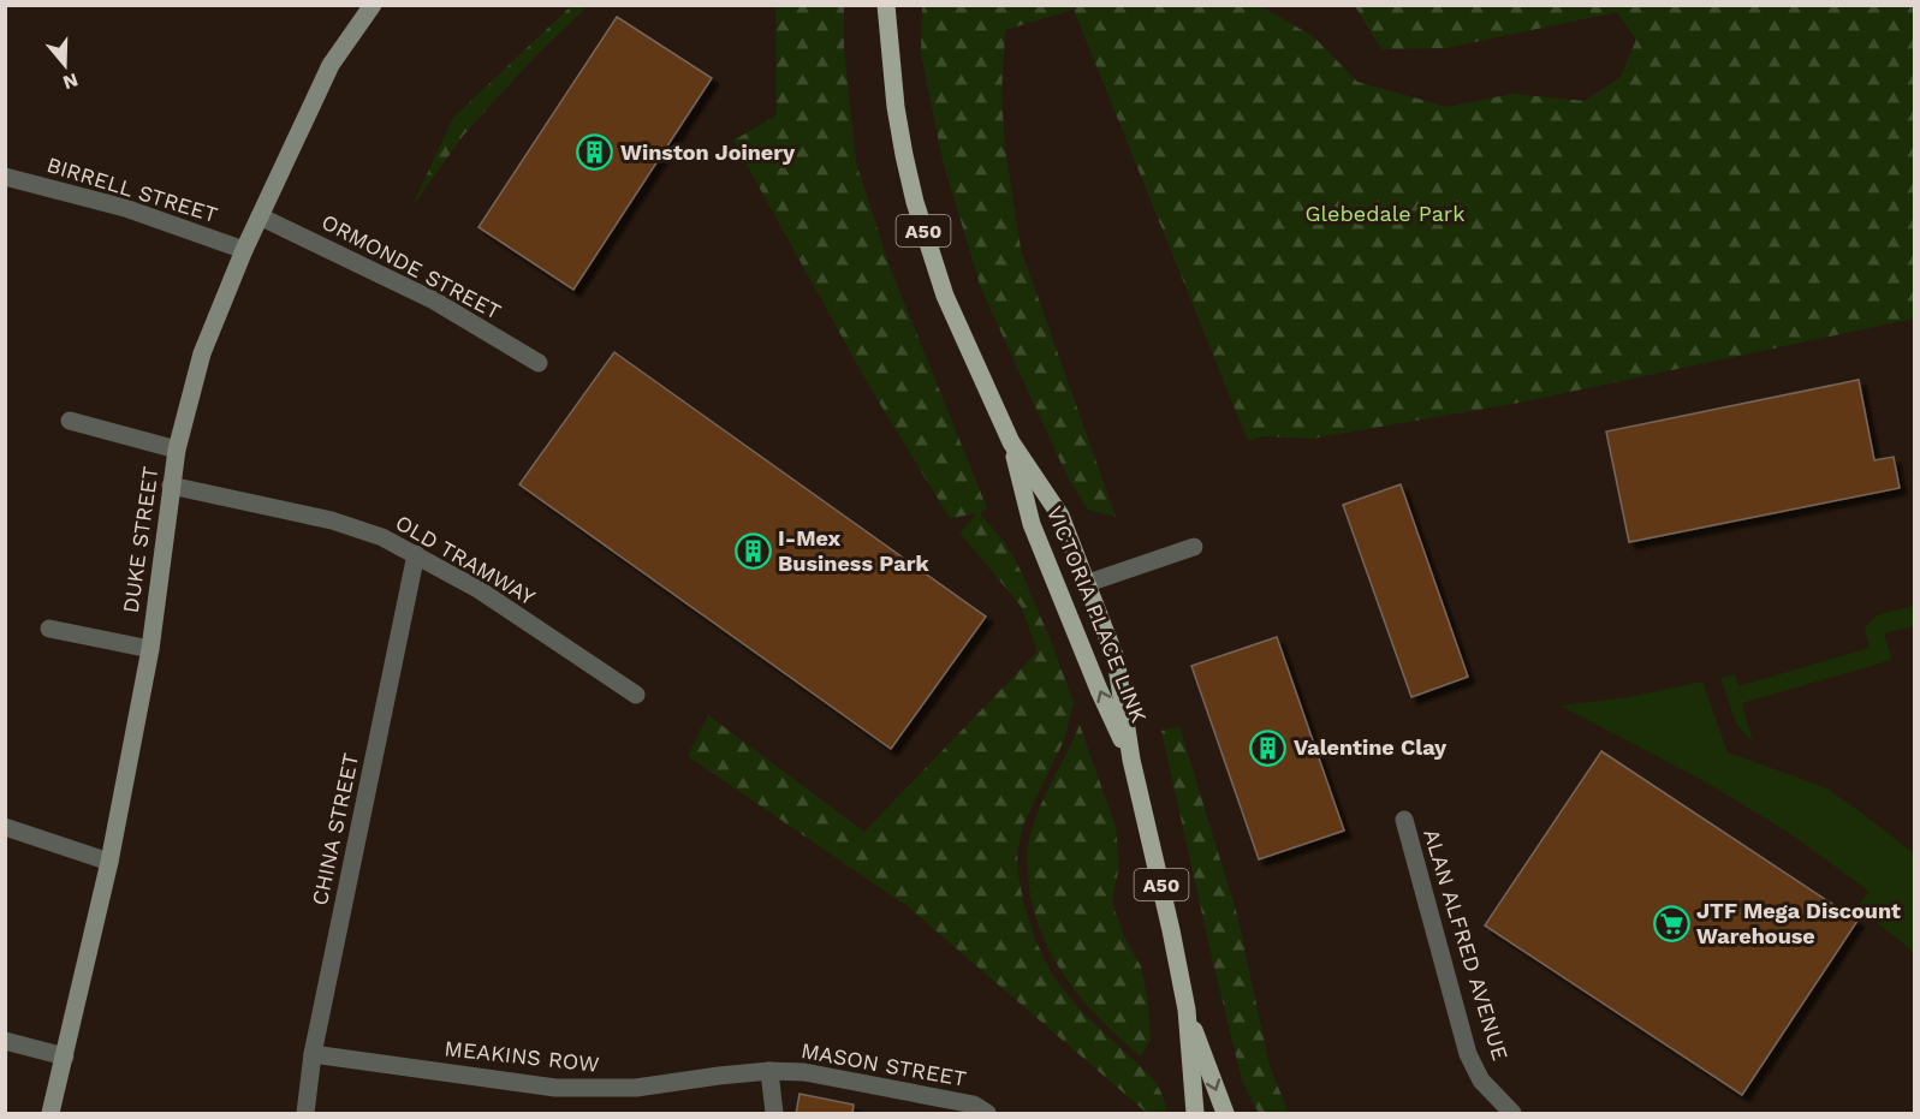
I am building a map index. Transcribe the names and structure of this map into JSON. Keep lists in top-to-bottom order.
{
  "streets": {
    "main road": ["A50", "VICTORIA PLACE LINK"],
    "street": [
      "BIRRELL STREET",
      "ORMONDE STREET",
      "DUKE STREET",
      "OLD TRAMWAY",
      "CHINA STREET",
      "ALAN ALFRED AVENUE",
      "MEAKINS ROW",
      "MASON STREET"
    ]
  },
  "crossings": [
    ["BIRRELL STREET", "DUKE STREET"],
    ["ORMONDE STREET", "DUKE STREET"],
    ["DUKE STREET", "OLD TRAMWAY"],
    ["OLD TRAMWAY", "CHINA STREET"],
    ["CHINA STREET", "MEAKINS ROW"],
    ["MEAKINS ROW", "MASON STREET"]
  ],
  "parks": ["Glebedale Park"],
  "places": {
    "building": ["Winston Joinery", "I-Mex Business Park", "Valentine Clay"],
    "supermarket": ["JTF Mega Discount Warehouse"]
  },
  "north": "bottom"
}
